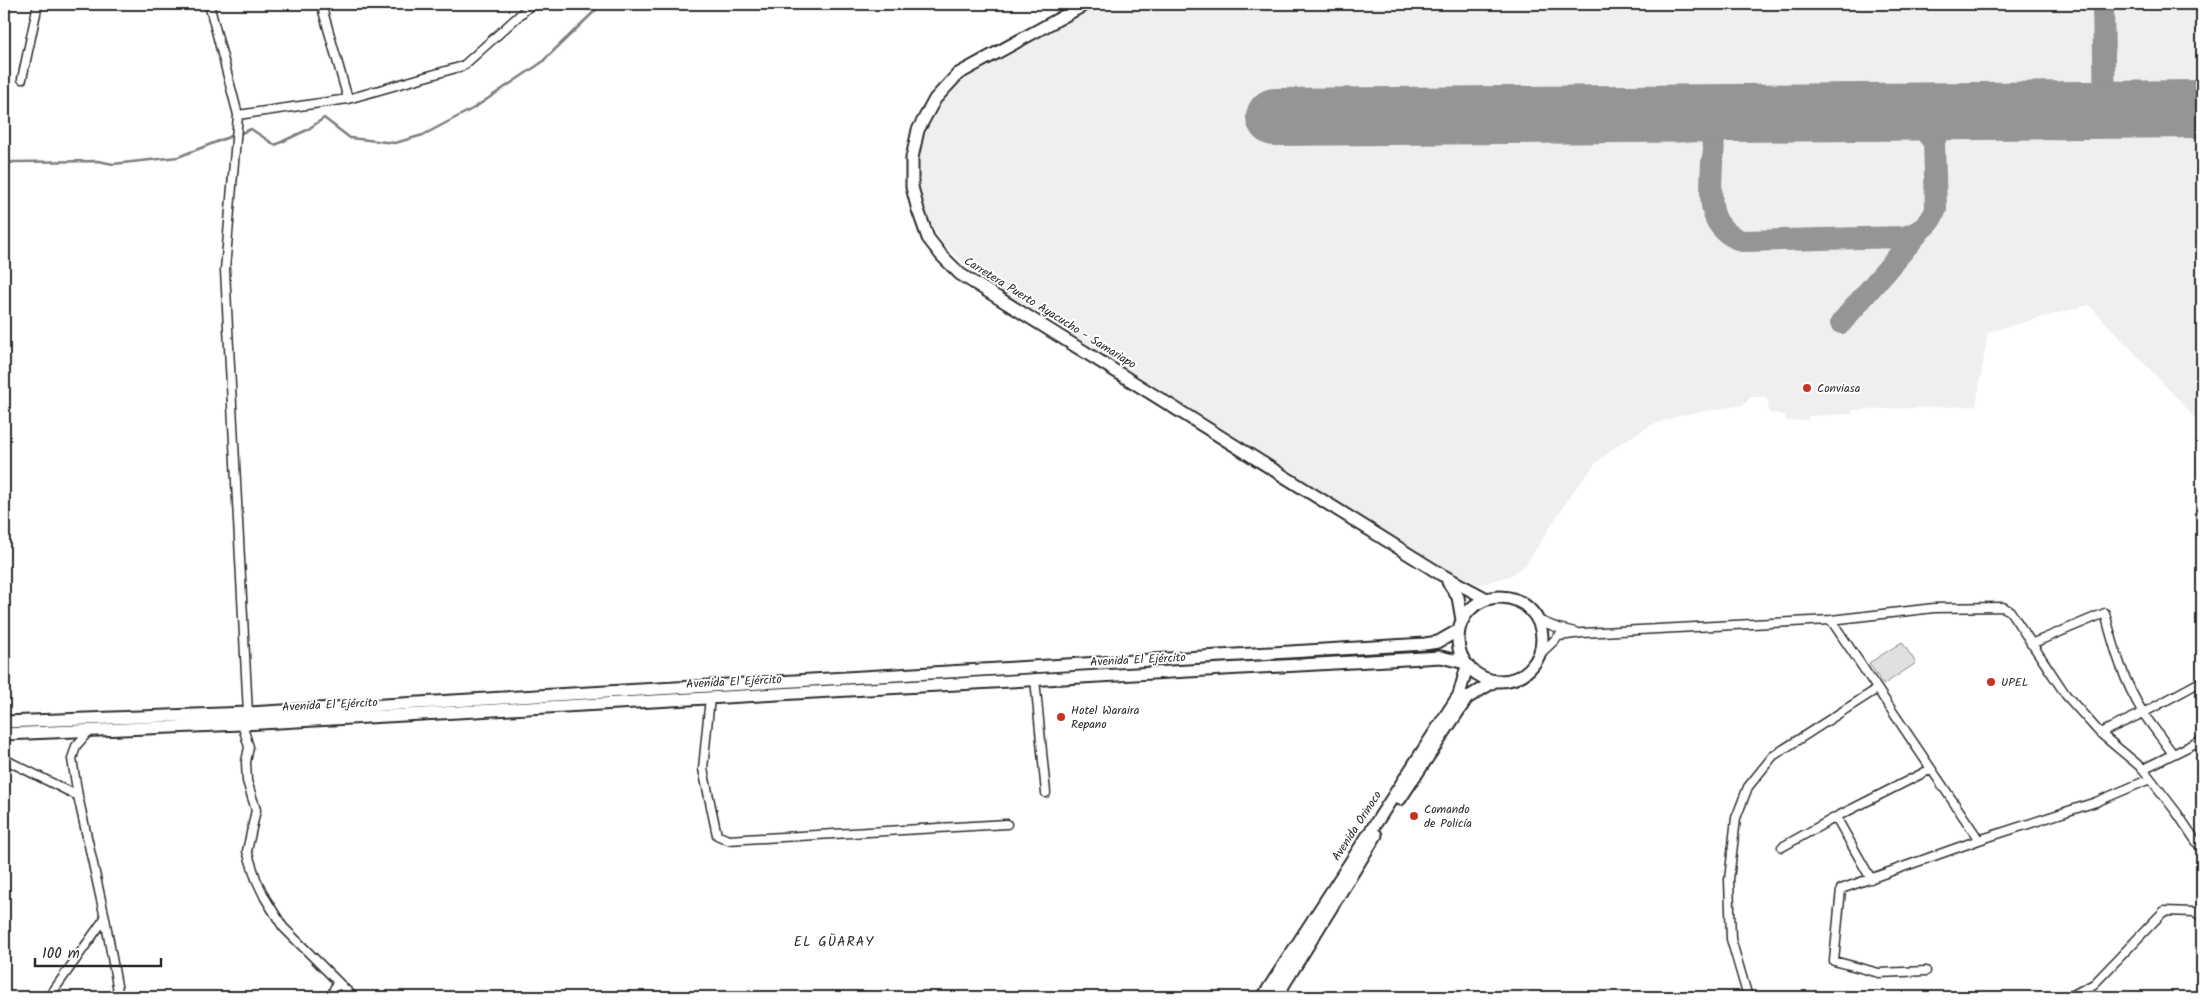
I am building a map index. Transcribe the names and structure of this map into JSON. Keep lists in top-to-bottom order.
{
  "streets": {
    "street": ["Carretera Puerto Ayacucho - Samariapo", "Avenida El Ejército", "Avenida Orinoco"]
  },
  "crossings": [
    ["Carretera Puerto Ayacucho - Samariapo", "Avenida El Ejército"],
    ["Carretera Puerto Ayacucho - Samariapo", "Avenida Orinoco"],
    ["Avenida El Ejército", "Avenida Orinoco"]
  ],
  "districts": ["EL GÜARAY"],
  "places": [
    "Conviasa",
    "UPEL",
    "Hotel Waraira Repano",
    "Comando de Policía"
  ],
  "scale_bar": "100 m"
}
